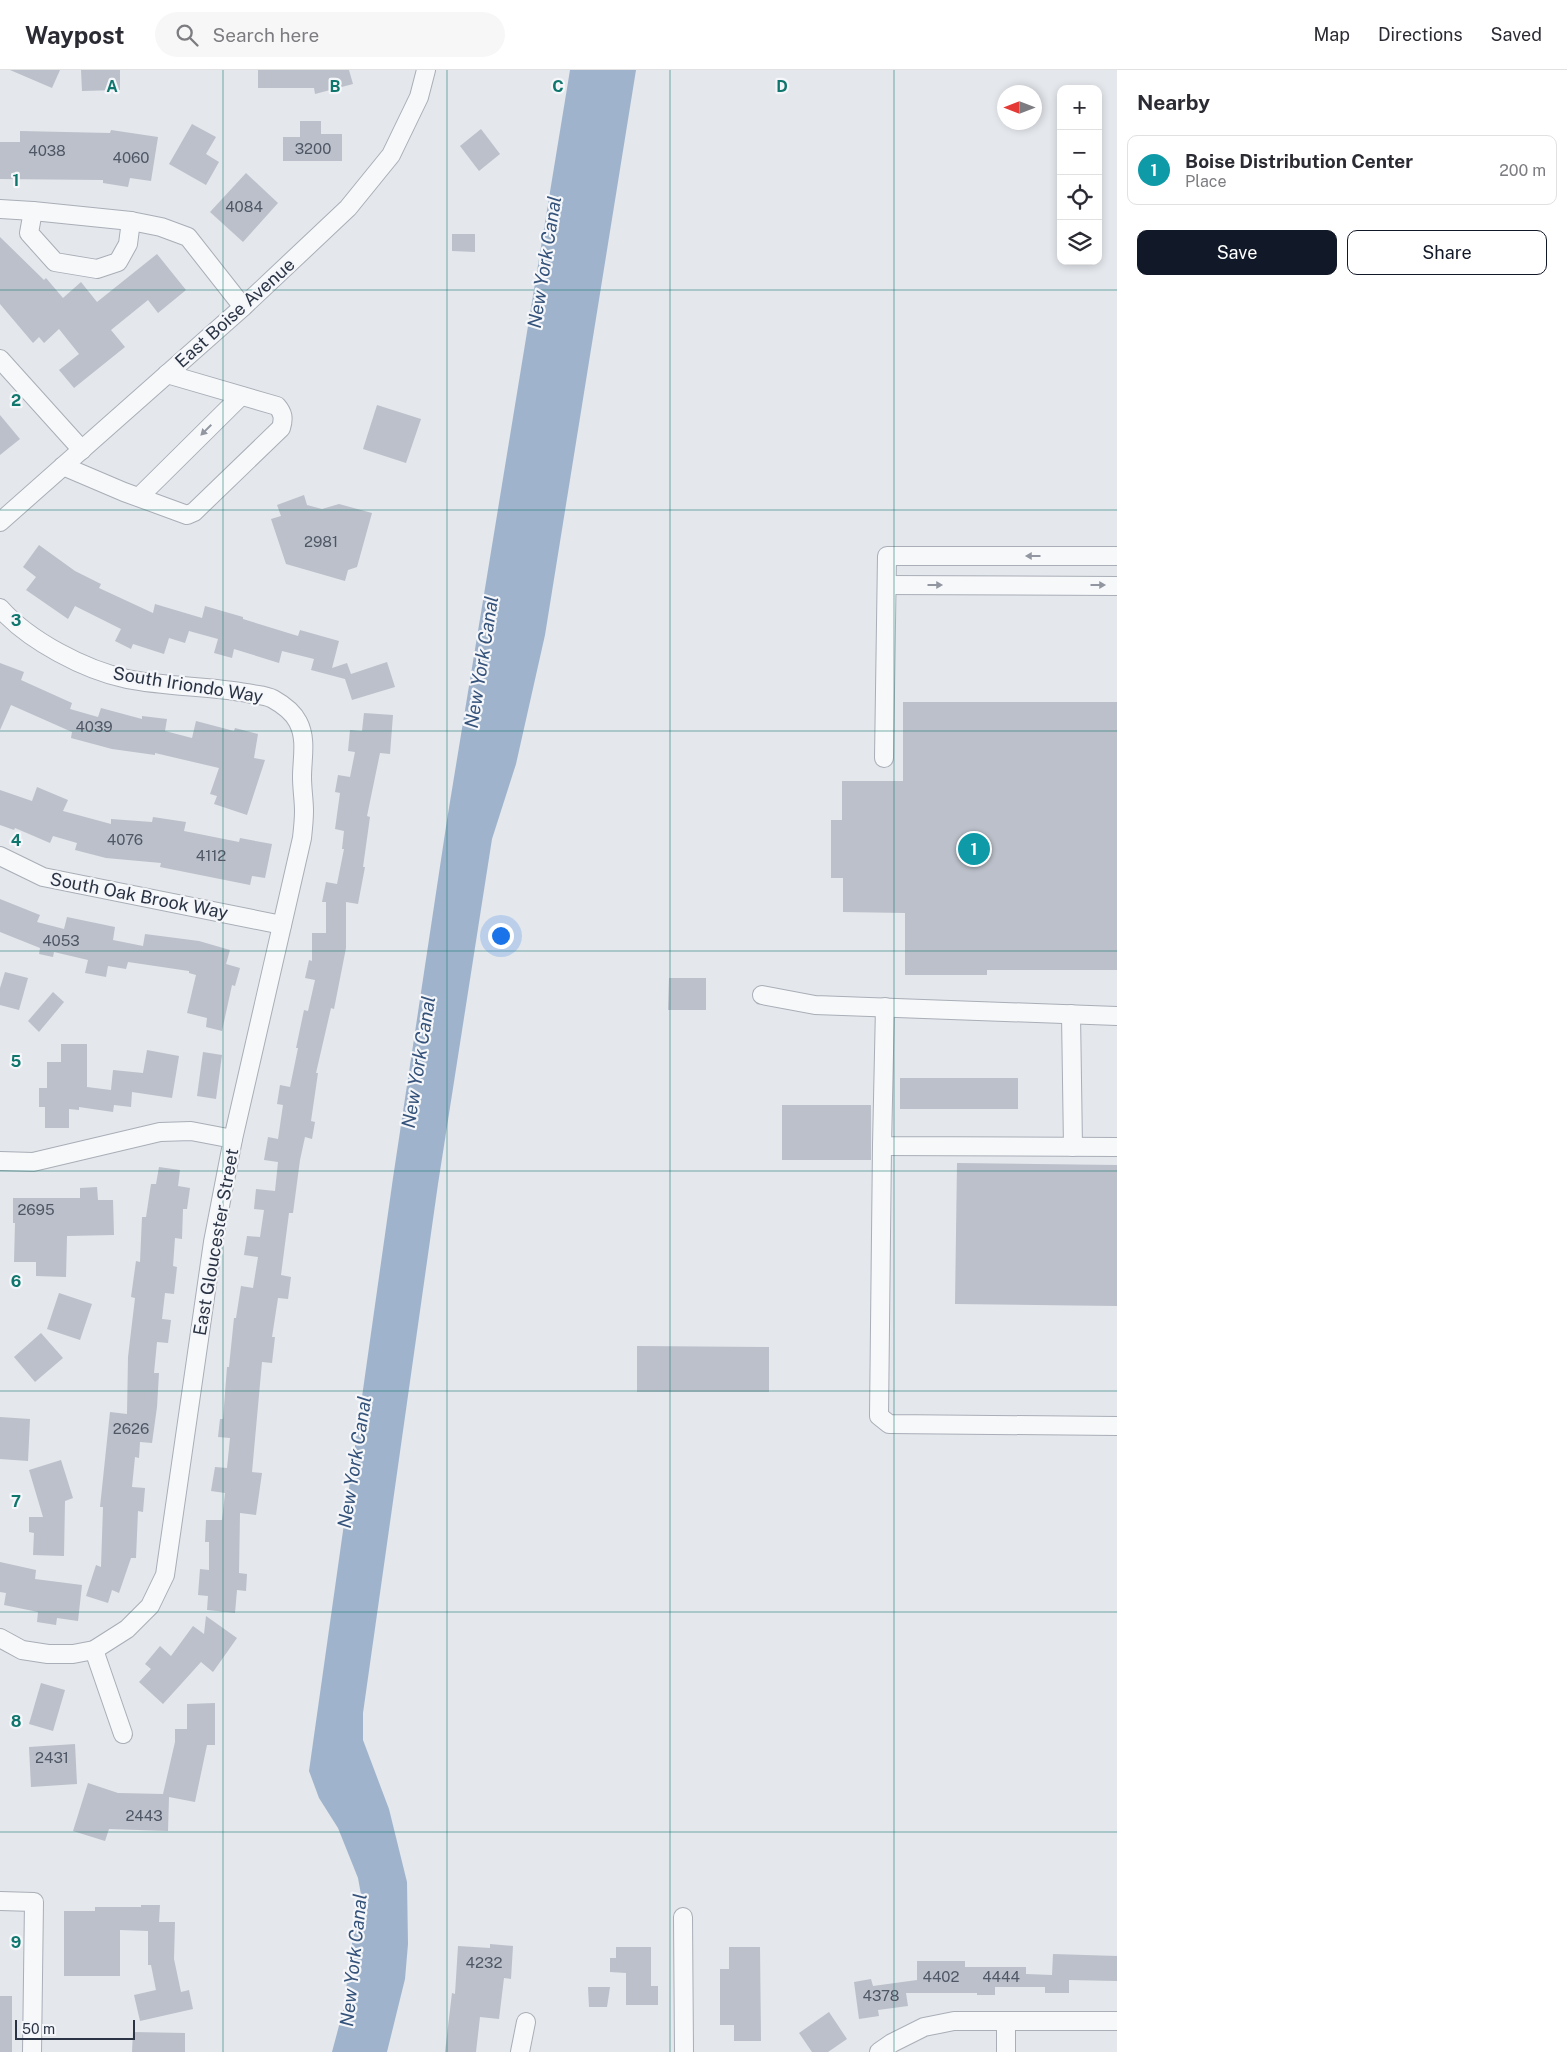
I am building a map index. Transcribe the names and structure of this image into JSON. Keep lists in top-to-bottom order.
{
  "streets": {
    "street": [
      "East Boise Avenue",
      "South Iriondo Way",
      "South Oak Brook Way",
      "East Gloucester Street"
    ]
  },
  "crossings": [
    ["South Iriondo Way", "East Gloucester Street"],
    ["South Oak Brook Way", "East Gloucester Street"]
  ],
  "water": ["New York Canal"],
  "house_numbers": [
    "3200",
    "4038",
    "4060",
    "4084",
    "2981",
    "4039",
    "4076",
    "4112",
    "4053",
    "2695",
    "2626",
    "2431",
    "2443",
    "4232",
    "4402",
    "4444",
    "4378"
  ],
  "scale_bar": "50 m",
  "north": "left",
  "page": {
    "header": "Waypost",
    "search": "Search here",
    "nav": ["Map", "Directions", "Saved"],
    "heading": "Nearby",
    "map_buttons": ["+", "−"],
    "list": [
      {
        "mark": "1",
        "name": "Boise Distribution Center",
        "note": "Place",
        "value": "200 m"
      }
    ],
    "buttons": ["Save", "Share"],
    "pins": "1",
    "scale": "50 m"
  },
  "grid": {
    "columns": [
      "A",
      "B",
      "C",
      "D"
    ],
    "rows": [
      "1",
      "2",
      "3",
      "4",
      "5",
      "6",
      "7",
      "8",
      "9"
    ]
  }
}
